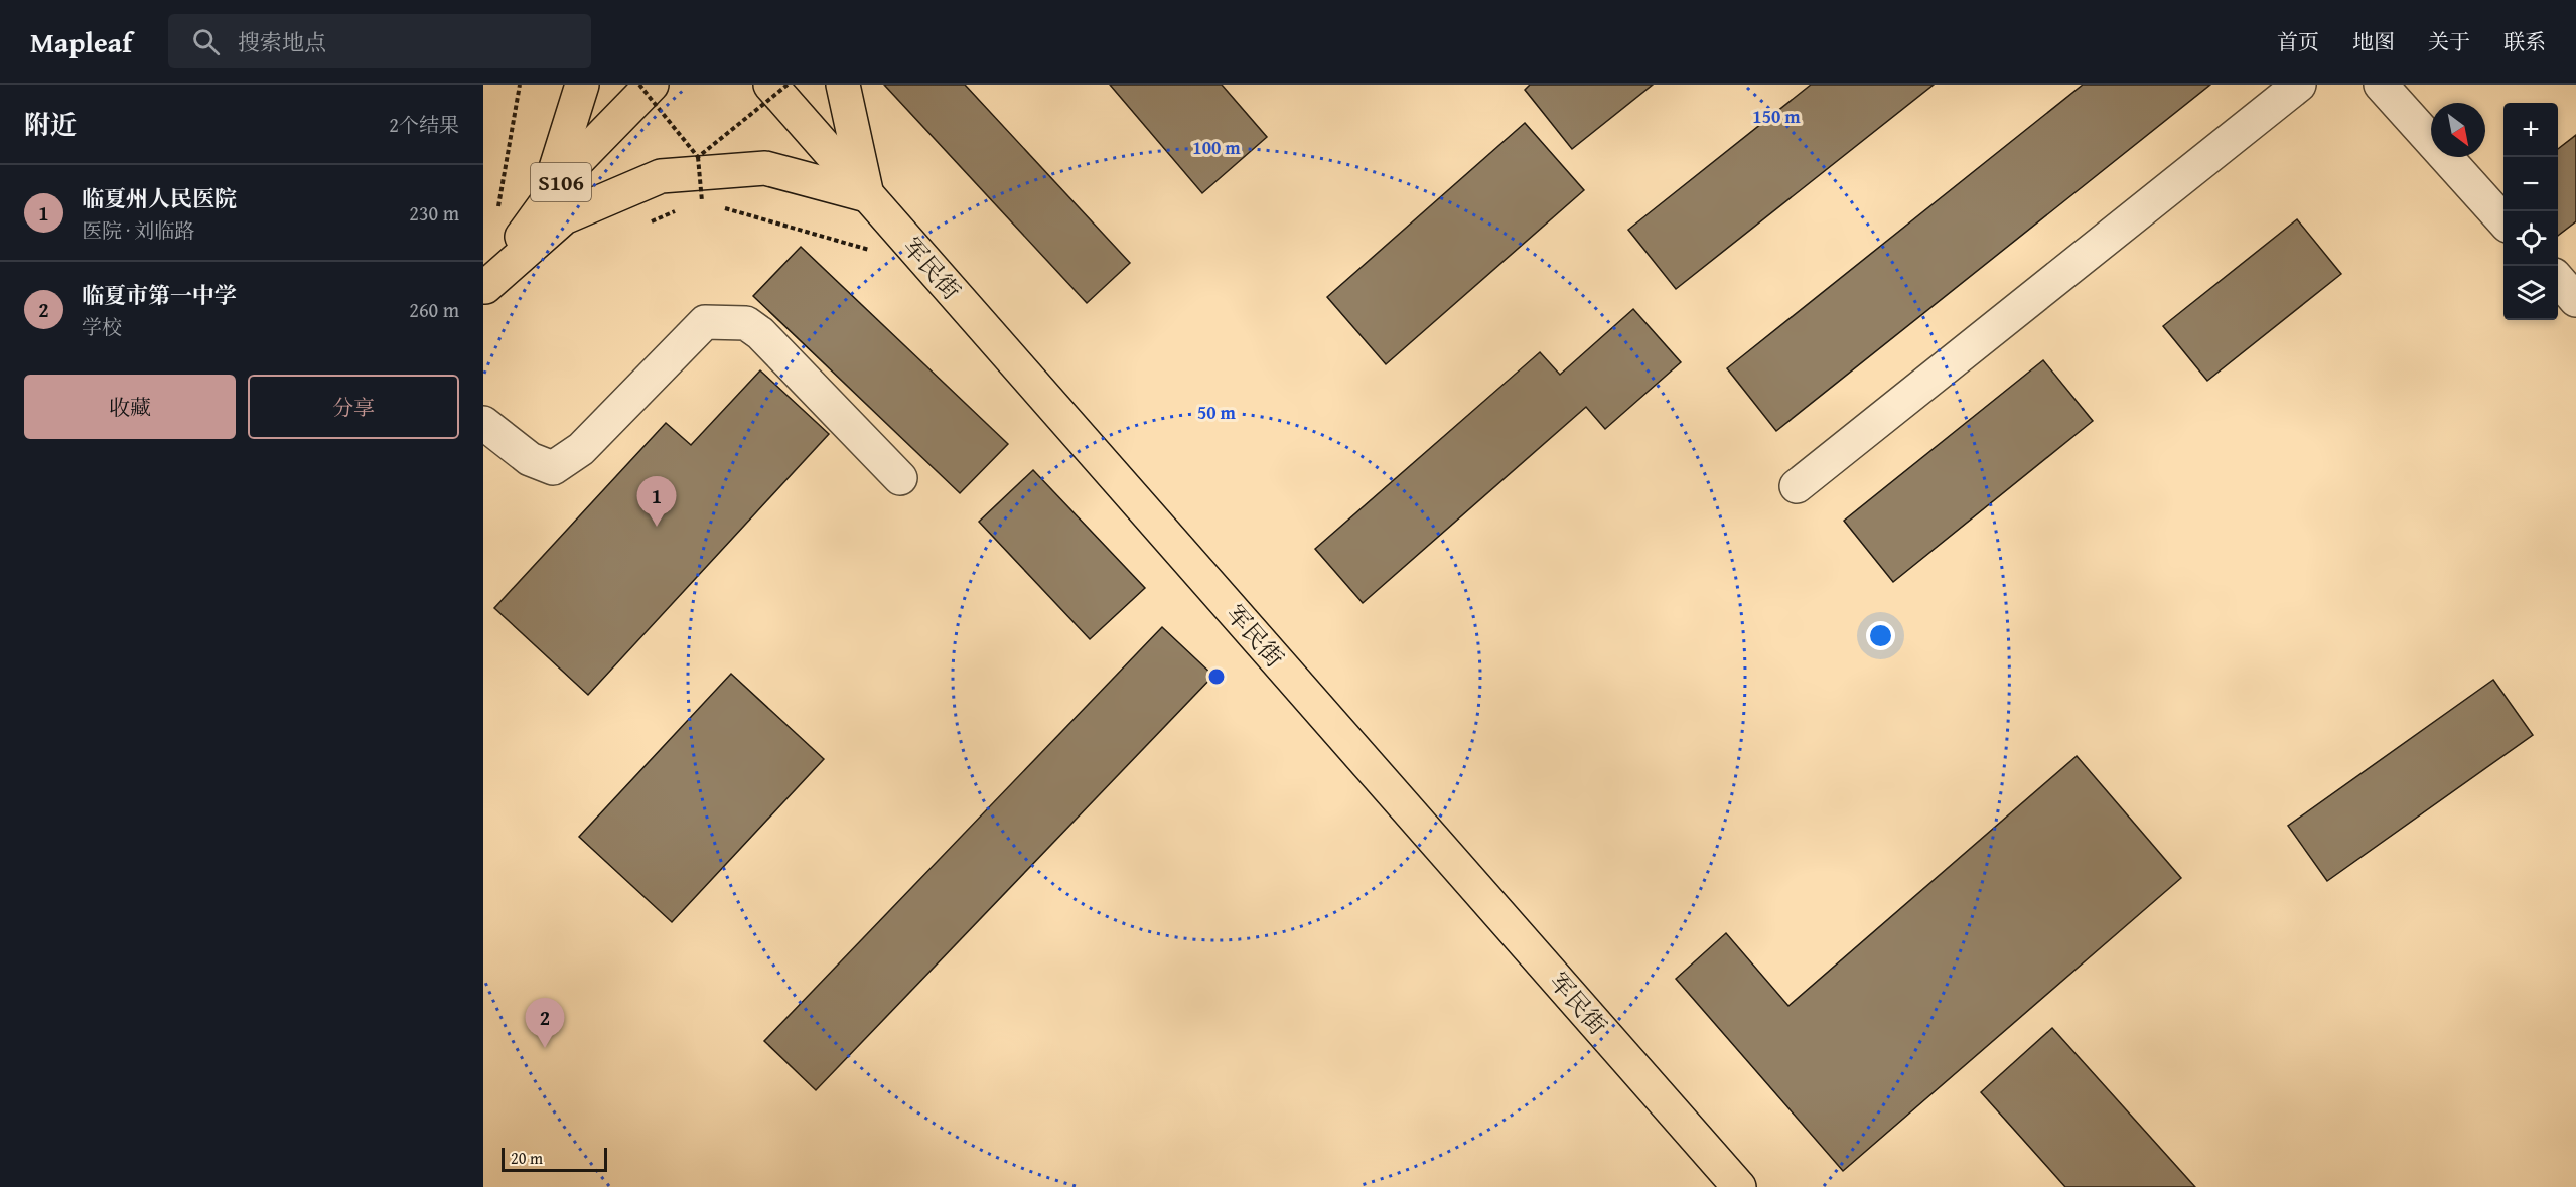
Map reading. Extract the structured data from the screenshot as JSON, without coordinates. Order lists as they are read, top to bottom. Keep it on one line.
{"streets":{"main road":["S106","军民街"]},"scale_bar":"20 m","north":"bottom right","page":{"header":"Mapleaf","search":"搜索地点","nav":["首页","地图","关于","联系"],"heading":["附近","2个结果"],"map_buttons":["+","−"],"list":[{"mark":"1","name":"临夏州人民医院","note":"医院 · 刘临路","value":"230 m"},{"mark":"2","name":"临夏市第一中学","note":"学校","value":"260 m"}],"buttons":["收藏","分享"],"pins":["1","2"],"scale":"20 m"},"rings":["150 m","100 m","50 m"]}
